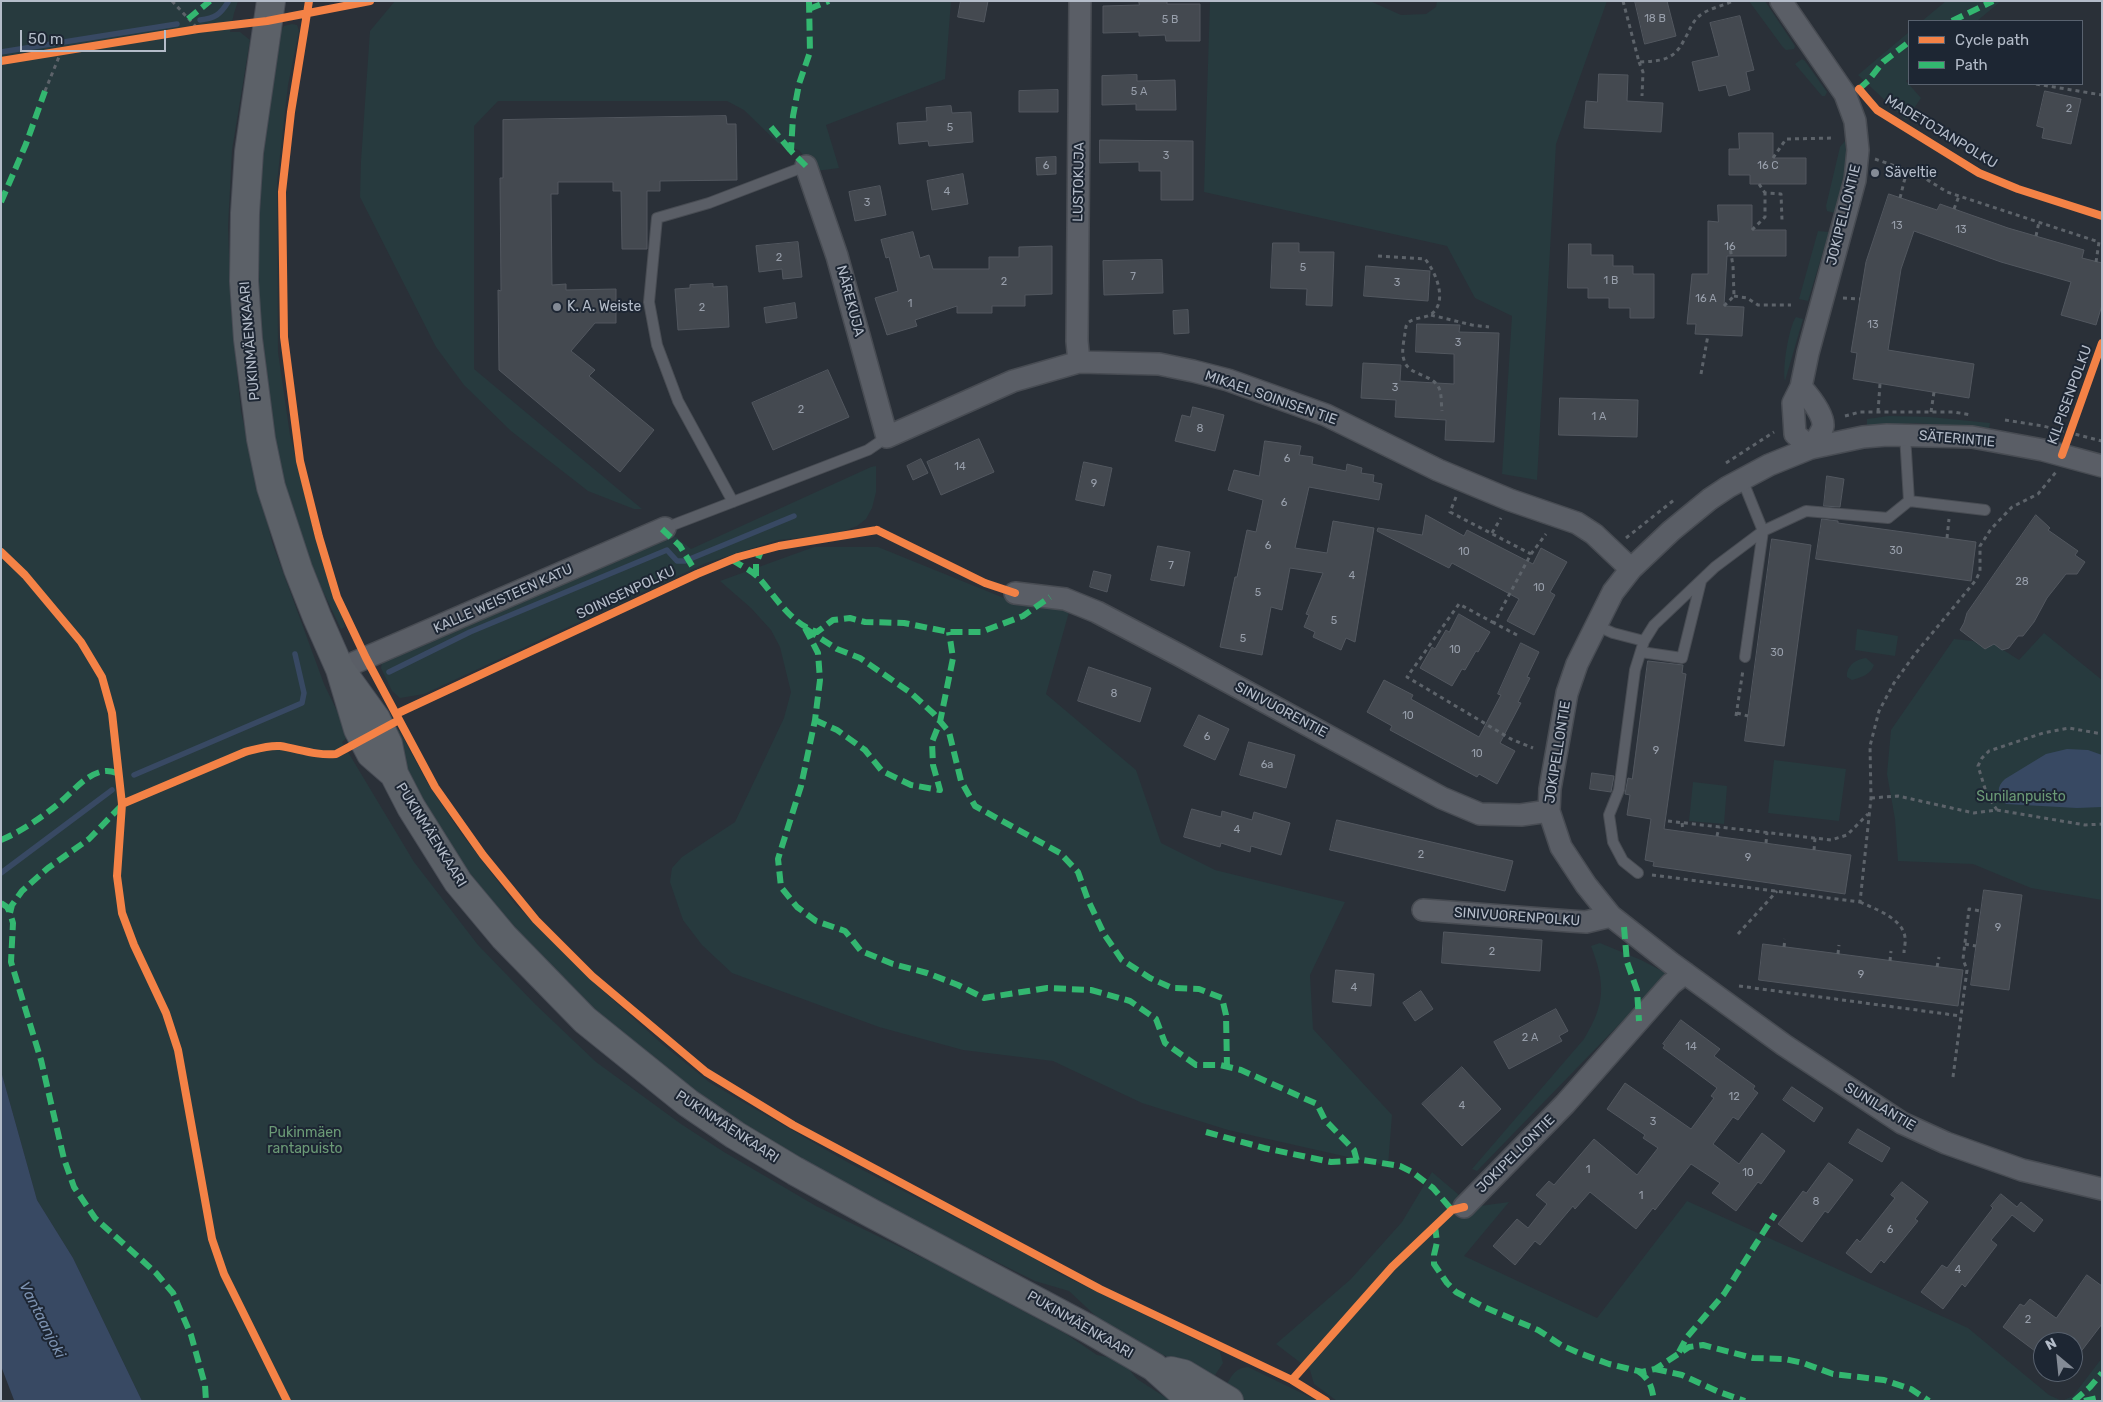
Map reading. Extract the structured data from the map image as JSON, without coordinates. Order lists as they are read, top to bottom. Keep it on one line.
{"streets":{"main road":["PUKINMÄENKAARI"],"street":["LUSTOKUJA","JOKIPELLONTIE","NÄREKUJA","MIKAEL SOINISEN TIE","SÄTERINTIE","KALLE WEISTEEN KATU","SINIVUORENTIE","SINIVUORENPOLKU","SUNILANTIE"],"cycle path":["MADETOJANPOLKU","KILPISENPOLKU","SOINISENPOLKU"]},"crossings":[["LUSTOKUJA","MIKAEL SOINISEN TIE"],["JOKIPELLONTIE","MIKAEL SOINISEN TIE"],["JOKIPELLONTIE","SÄTERINTIE"],["JOKIPELLONTIE","SINIVUORENTIE"],["JOKIPELLONTIE","SINIVUORENPOLKU"],["JOKIPELLONTIE","SUNILANTIE"],["NÄREKUJA","MIKAEL SOINISEN TIE"],["PUKINMÄENKAARI","KALLE WEISTEEN KATU"],["KILPISENPOLKU","SÄTERINTIE"]],"water":["Vantaanjoki"],"parks":["Sunilanpuisto","Pukinmäen rantapuisto"],"places":["Säveltie","K. A. Weiste"],"house_numbers":["18 B","5 B","5 A","2","5","3","6","16 C","4","3","13","13","16","2","5","7","1 B","2","3","16 A","1","2","13","3","3","2","1 A","8","6","14","9","6","6","30","10","7","4","28","10","5","5","5","10","30","8","10","6","9","10","6a","4","2","9","9","2","9","4","2 A","14","12","4","3","1","10","1","8","6","4","2"],"legend":["Cycle path","Path"],"scale_bar":"50 m","north":"top left"}
